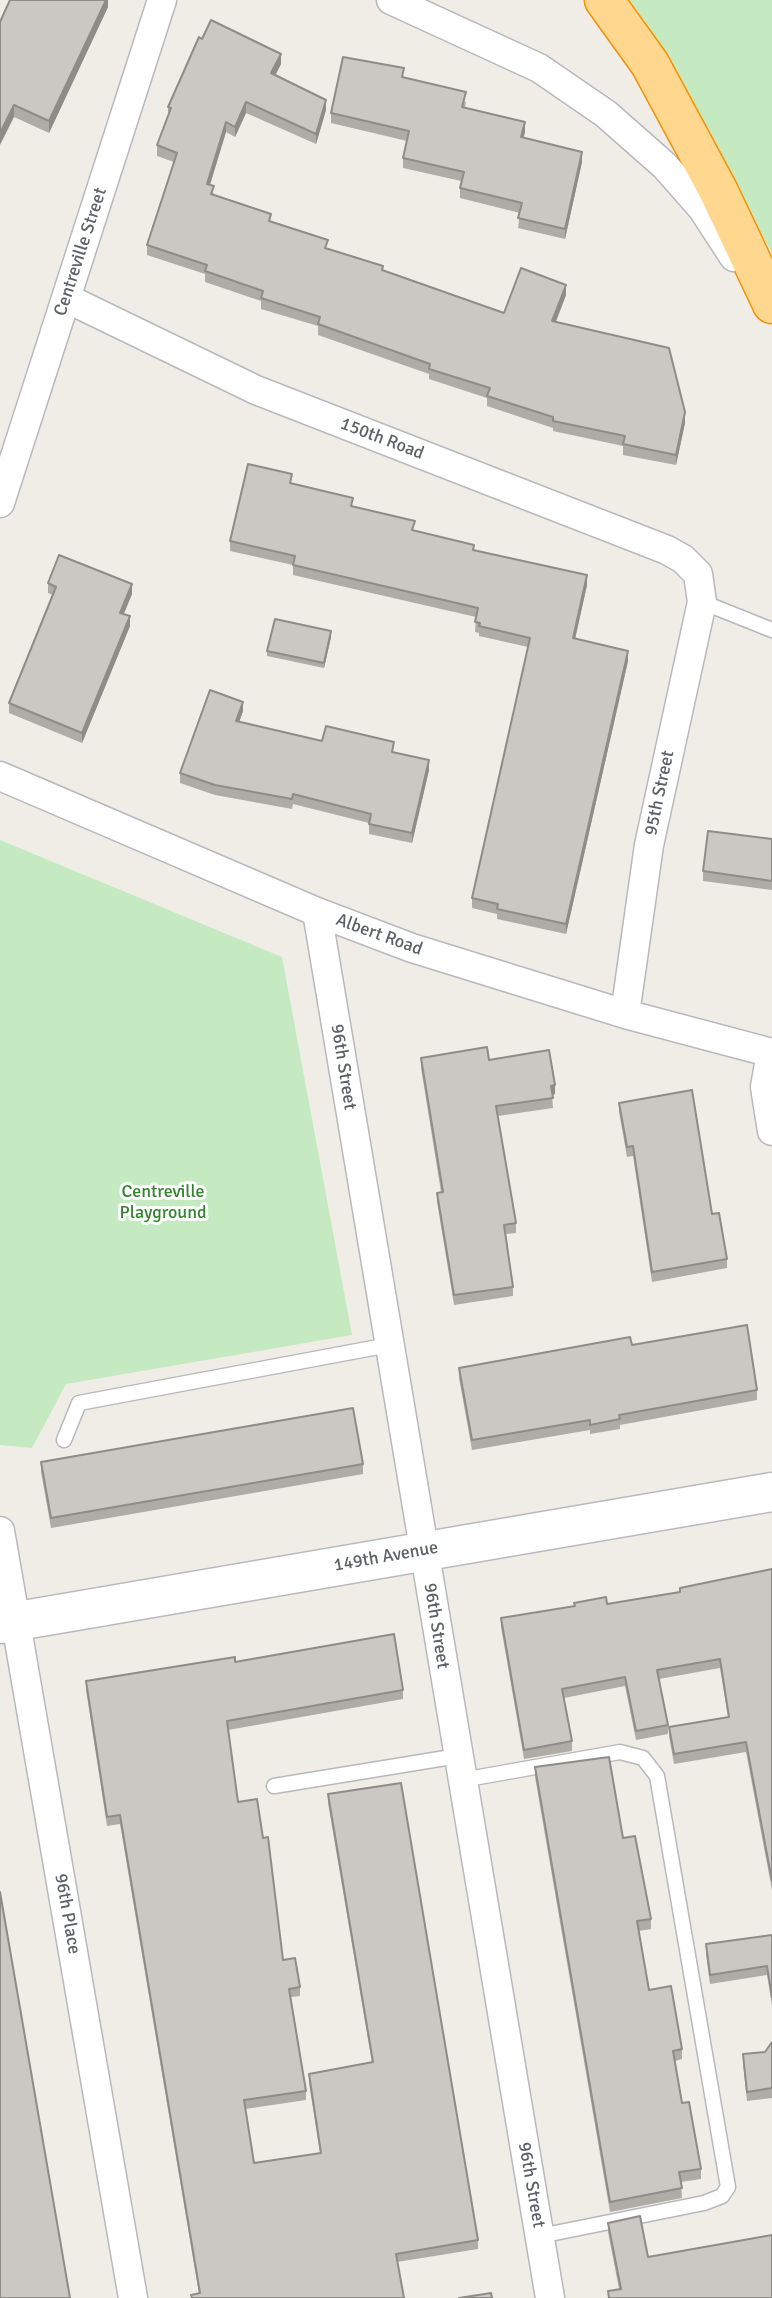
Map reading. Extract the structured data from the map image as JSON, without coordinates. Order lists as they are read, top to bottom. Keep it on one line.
{"streets":{"street":["Centreville Street","150th Road","95th Street","Albert Road","96th Street","149th Avenue","96th Place"]},"crossings":[["Centreville Street","150th Road"],["150th Road","95th Street"],["95th Street","Albert Road"],["Albert Road","96th Street"],["96th Street","149th Avenue"],["149th Avenue","96th Place"]],"parks":["Centreville Playground"]}
